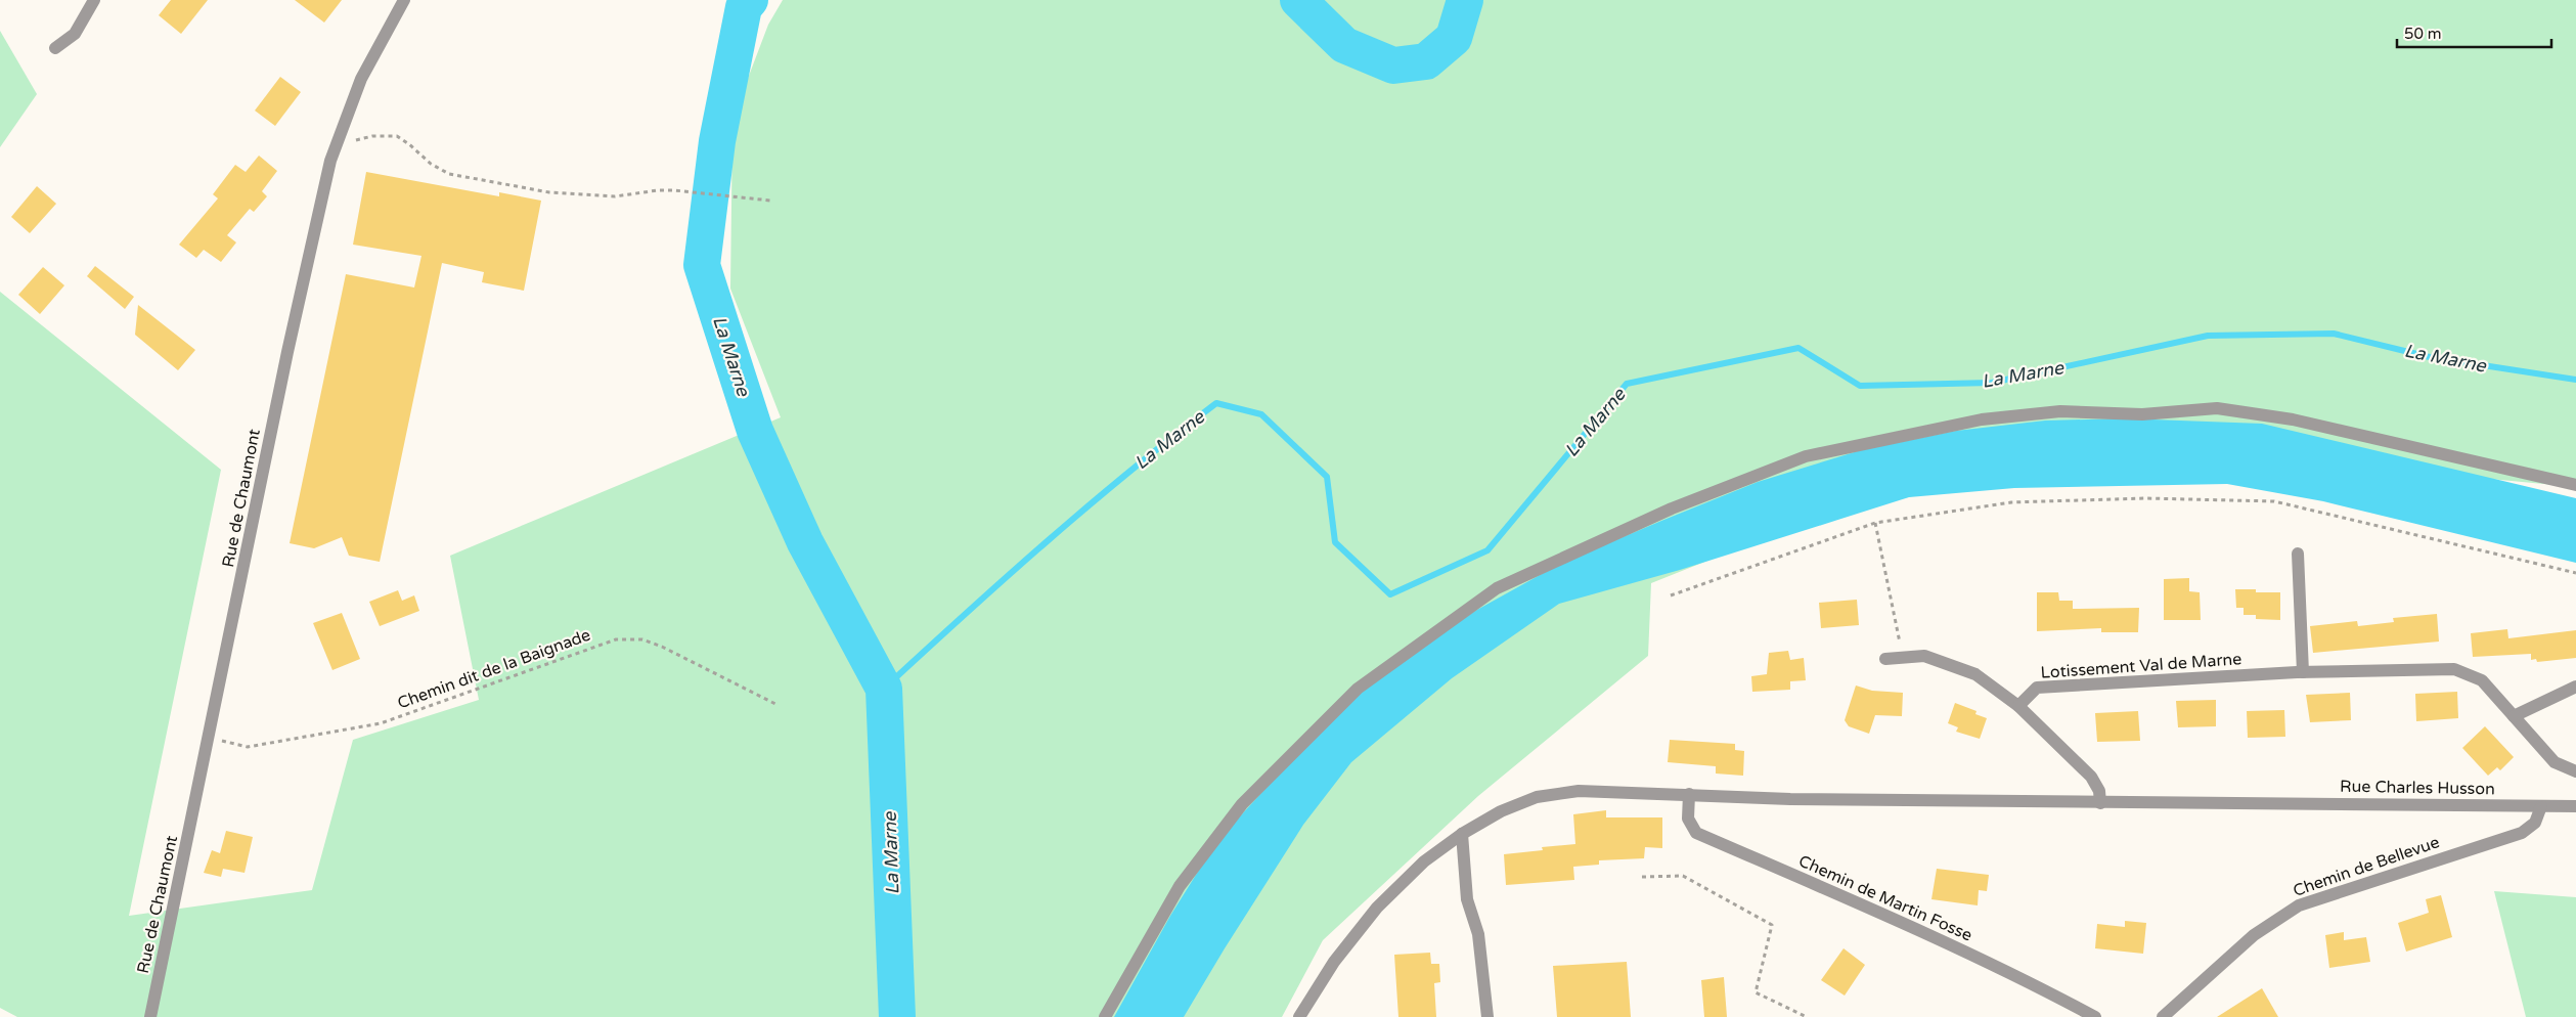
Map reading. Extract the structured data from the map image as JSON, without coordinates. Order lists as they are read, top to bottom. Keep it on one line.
{"streets":{"street":["Rue de Chaumont","Lotissement Val de Marne","Rue Charles Husson","Chemin de Bellevue","Chemin de Martin Fosse"],"path":["Chemin dit de la Baignade"]},"crossings":[["Rue de Chaumont","Chemin dit de la Baignade"],["Rue Charles Husson","Chemin de Bellevue"],["Rue Charles Husson","Chemin de Martin Fosse"]],"water":["La Marne"],"scale_bar":"50 m"}
